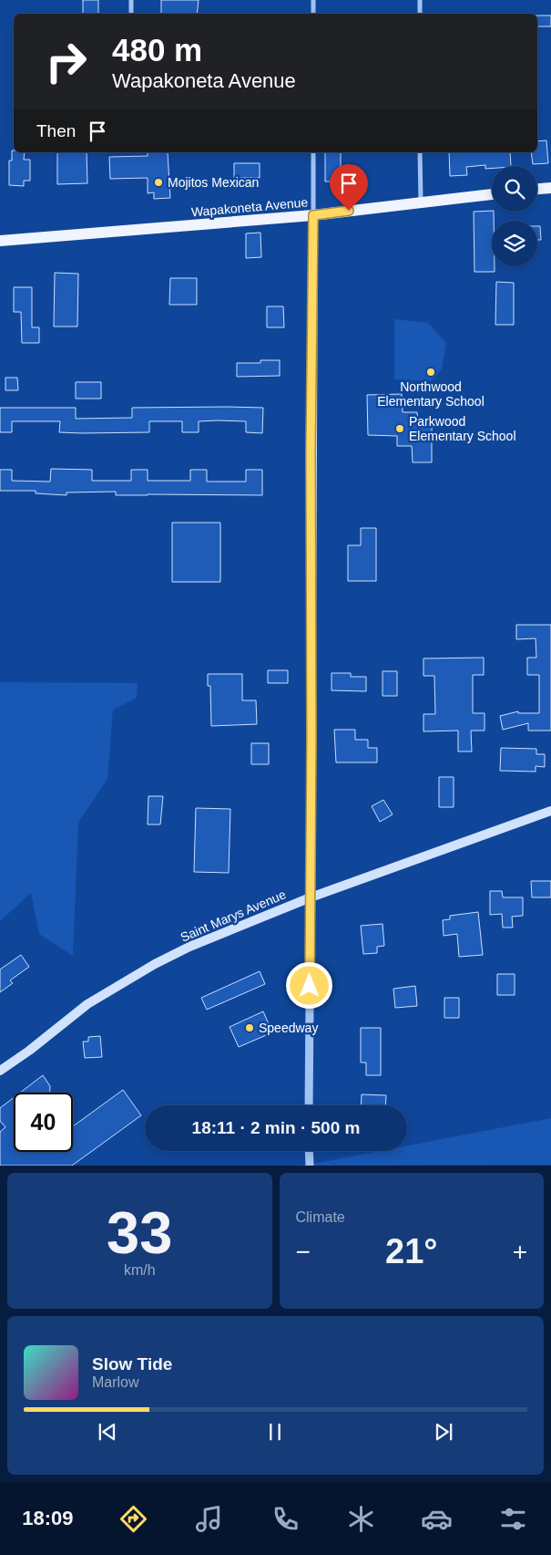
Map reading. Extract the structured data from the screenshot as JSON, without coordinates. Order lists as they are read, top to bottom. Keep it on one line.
{"streets":{"main road":["Wapakoneta Avenue","Saint Marys Avenue"]},"places":["Mojitos Mexican","Northwood Elementary School","Parkwood Elementary School","Speedway"],"page":{"turn":["480 m","Wapakoneta Avenue"],"then":"Then","limit":"40","trip":"18:11 · 2 min · 500 m","tile":[["33","km/h"],"Climate"],"heat":["−","21°","+"],"song":["Slow Tide","Marlow"],"tabs":"18:09"}}
